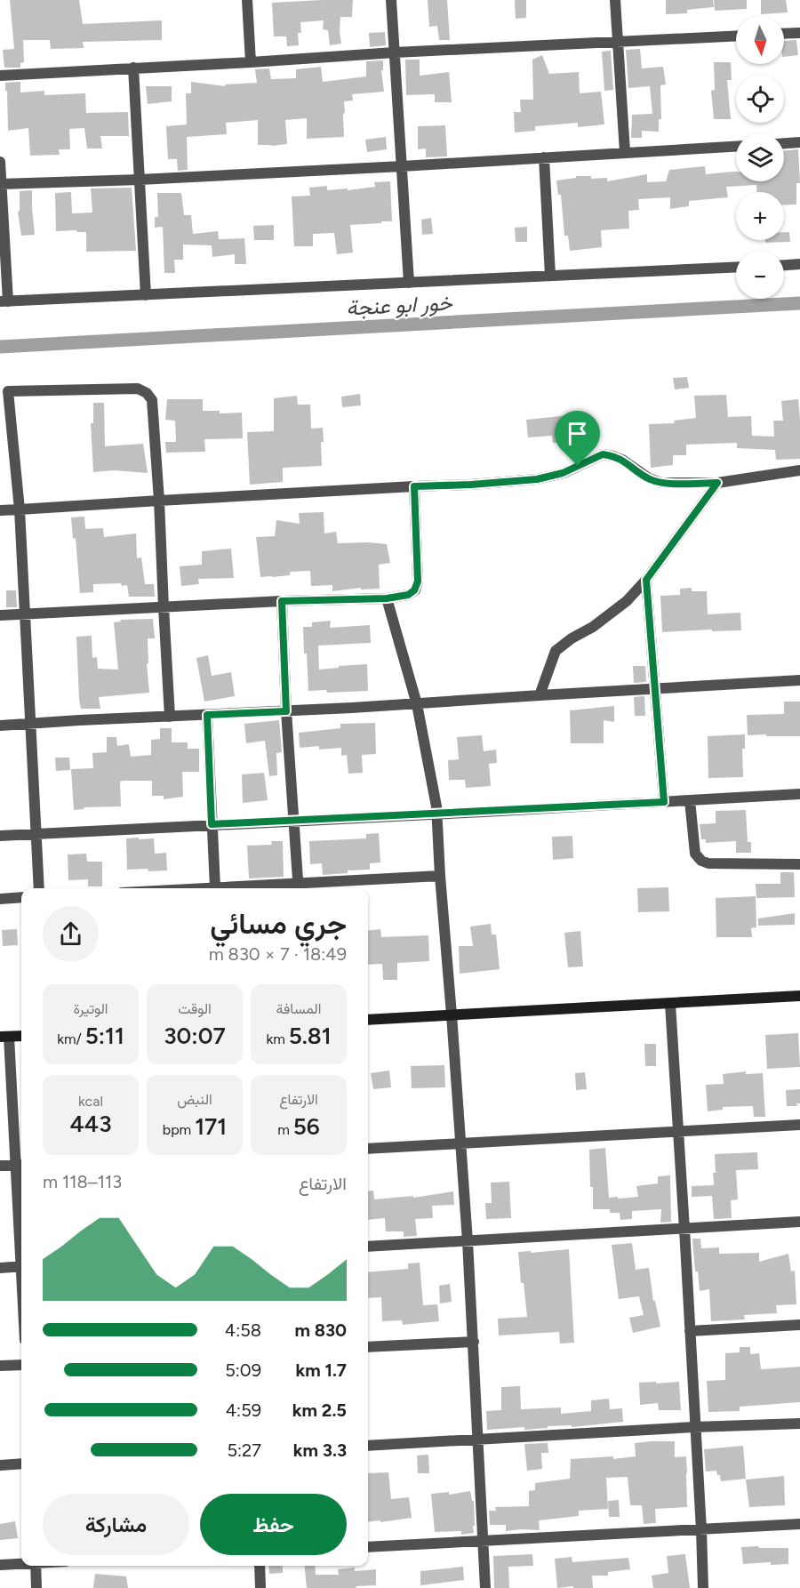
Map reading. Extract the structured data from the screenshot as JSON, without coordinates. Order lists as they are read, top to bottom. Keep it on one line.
{"water":["خور ابو عنجة"],"north":"bottom","page":{"map_buttons":["+","−"],"heading":["جري مسائي","18:49 · 7 × 830 m"],"stats":[["المسافة","5.81 km"],["الوقت","30:07"],["الوتيرة","5:11 /km"],["الارتفاع","56 m"],["النبض","171 bpm"],["kcal","443"]],"chart":["الارتفاع","113–118 m"],"list":[{"name":"830 m","note":"4:58"},{"name":"1.7 km","note":"5:09"},{"name":"2.5 km","note":"4:59"},{"name":"3.3 km","note":"5:27"}],"buttons":["حفظ","مشاركة"]}}
